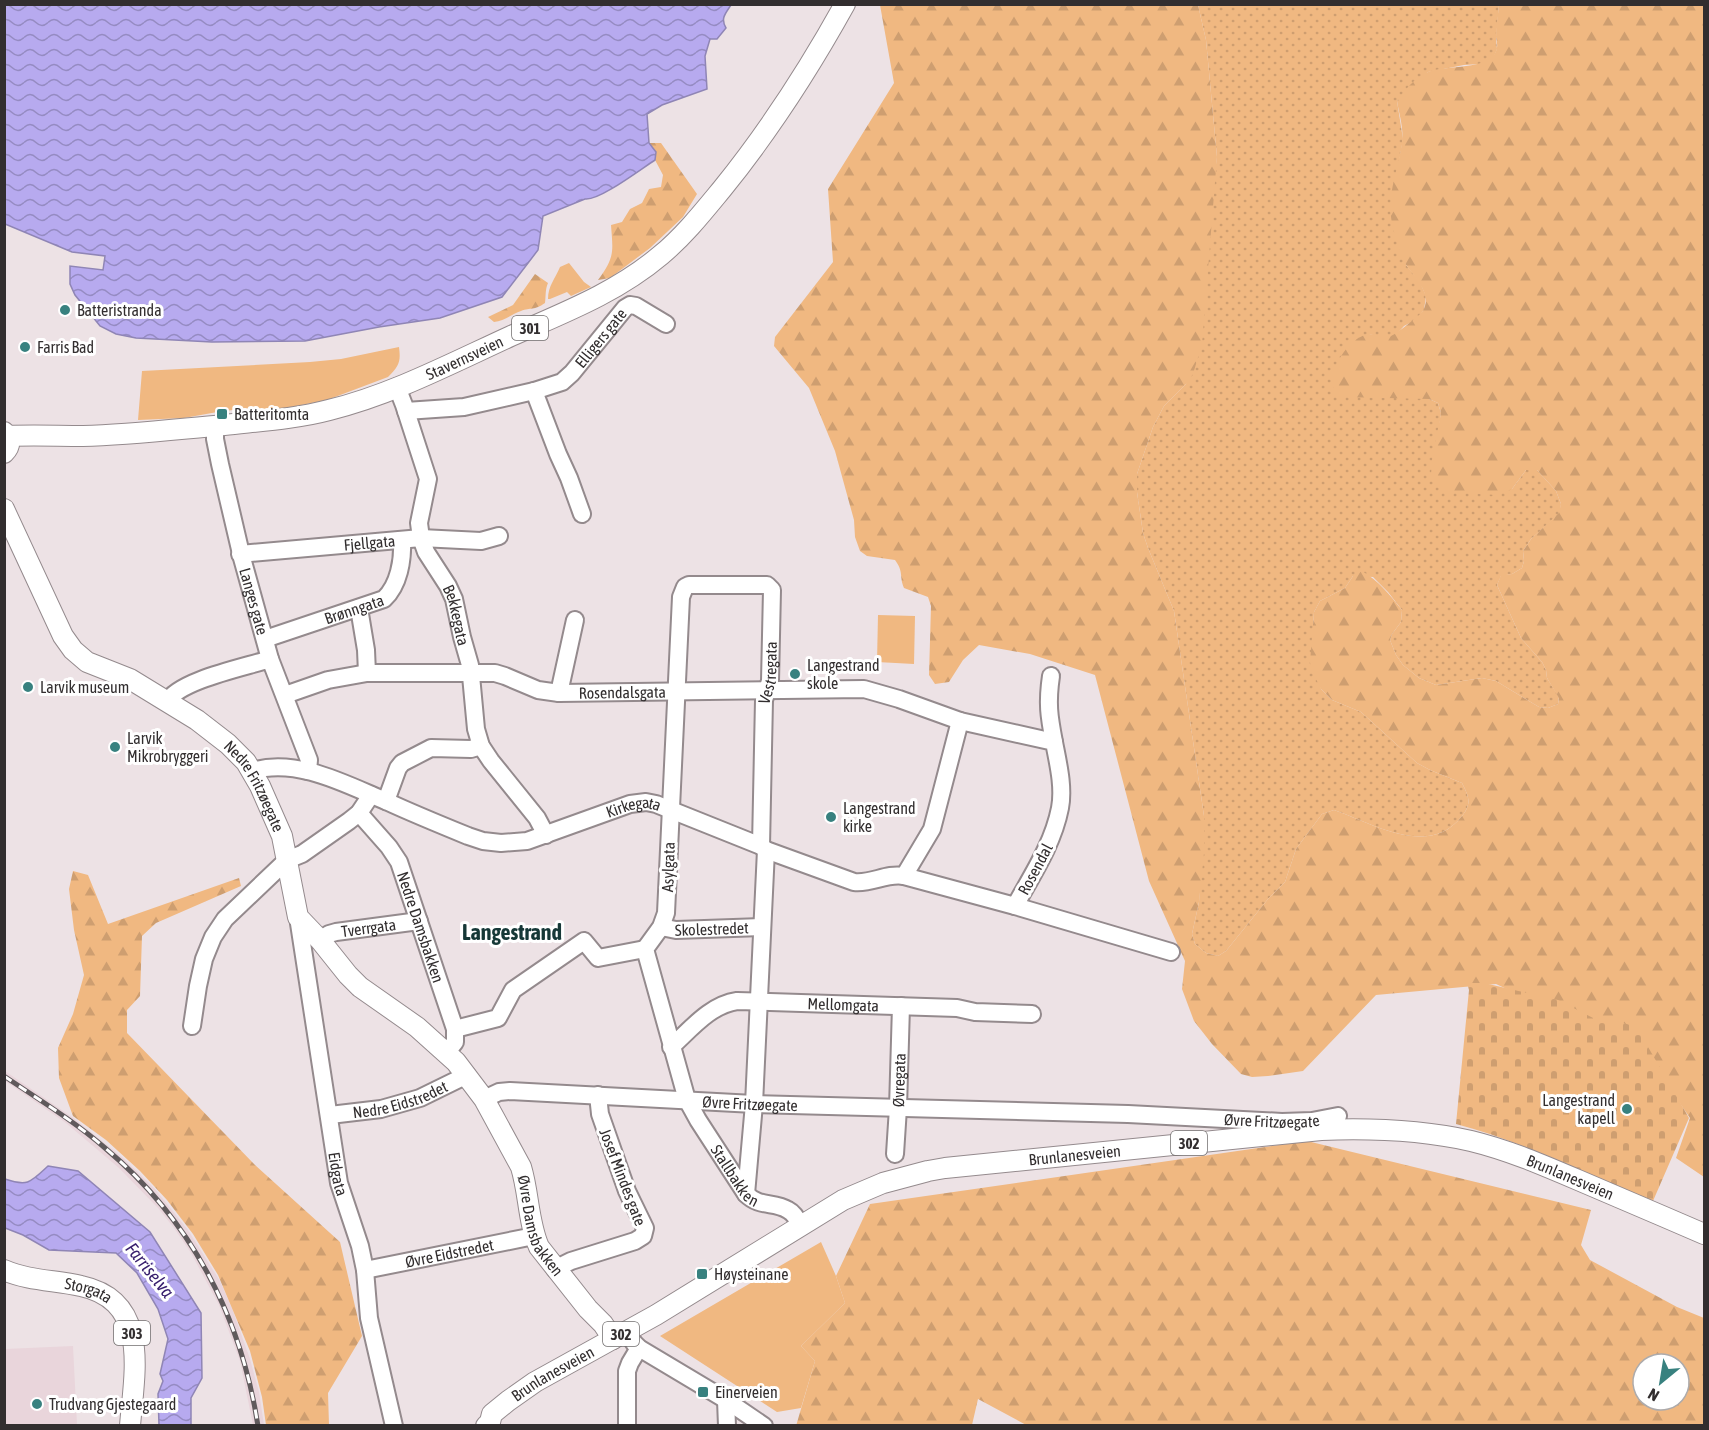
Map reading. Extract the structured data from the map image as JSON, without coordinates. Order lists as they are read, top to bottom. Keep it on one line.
{"streets":{"main road":["301","Stavernsveien","Nedre Fritzøegate","302","Brunlanesveien","Øvre Damsbakken","Storgata","303"],"street":["Elligers gate","Fjellgata","Langes gate","Brønngata","Bekkegata","Vestregata","Rosendalsgata","Kirkegata","Asylgata","Rosendal","Tverrgata","Nedre Damsbakken","Skolestredet","Mellomgata","Øvregata","Nedre Eidstredet","Øvre Fritzøegate","Stallbakken","Eidgata","Josef Mindes gate","Øvre Eidstredet"]},"crossings":[["Elligers gate","Bekkegata"],["Stavernsveien","Langes gate"],["Stavernsveien","Bekkegata"],["Fjellgata","Langes gate"],["Fjellgata","Brønngata"],["Fjellgata","Bekkegata"],["Langes gate","Brønngata"],["Langes gate","Rosendalsgata"],["Langes gate","Kirkegata"],["Bekkegata","Rosendalsgata"],["Bekkegata","Kirkegata"],["Vestregata","Rosendalsgata"],["Vestregata","Kirkegata"],["Vestregata","Asylgata"],["Vestregata","Skolestredet"],["Vestregata","Mellomgata"],["Vestregata","Øvre Fritzøegate"],["Vestregata","Stallbakken"],["Rosendalsgata","Kirkegata"],["Rosendalsgata","Asylgata"],["Nedre Fritzøegate","Kirkegata"],["Kirkegata","Asylgata"],["Kirkegata","Rosendal"],["Asylgata","Skolestredet"],["Tverrgata","Nedre Damsbakken"],["Mellomgata","Øvregata"],["Øvregata","Øvre Fritzøegate"],["Nedre Eidstredet","Eidgata"],["Øvre Fritzøegate","Stallbakken"],["Øvre Fritzøegate","Josef Mindes gate"],["Øvre Fritzøegate","Øvre Damsbakken"],["Brunlanesveien","Stallbakken"],["Brunlanesveien","Øvre Damsbakken"],["Eidgata","Øvre Eidstredet"],["Josef Mindes gate","Øvre Damsbakken"],["Øvre Damsbakken","Øvre Eidstredet"]],"districts":["Langestrand"],"water":["Farriselva"],"places":{"other":["Batteristranda","Farris Bad","Langestrand skole","Larvik museum","Larvik Mikrobryggeri","Langestrand kirke","Langestrand kapell","Trudvang Gjestegaard"],"transit":["Batteritomta","Høysteinane","Einerveien"]},"north":"bottom left"}
